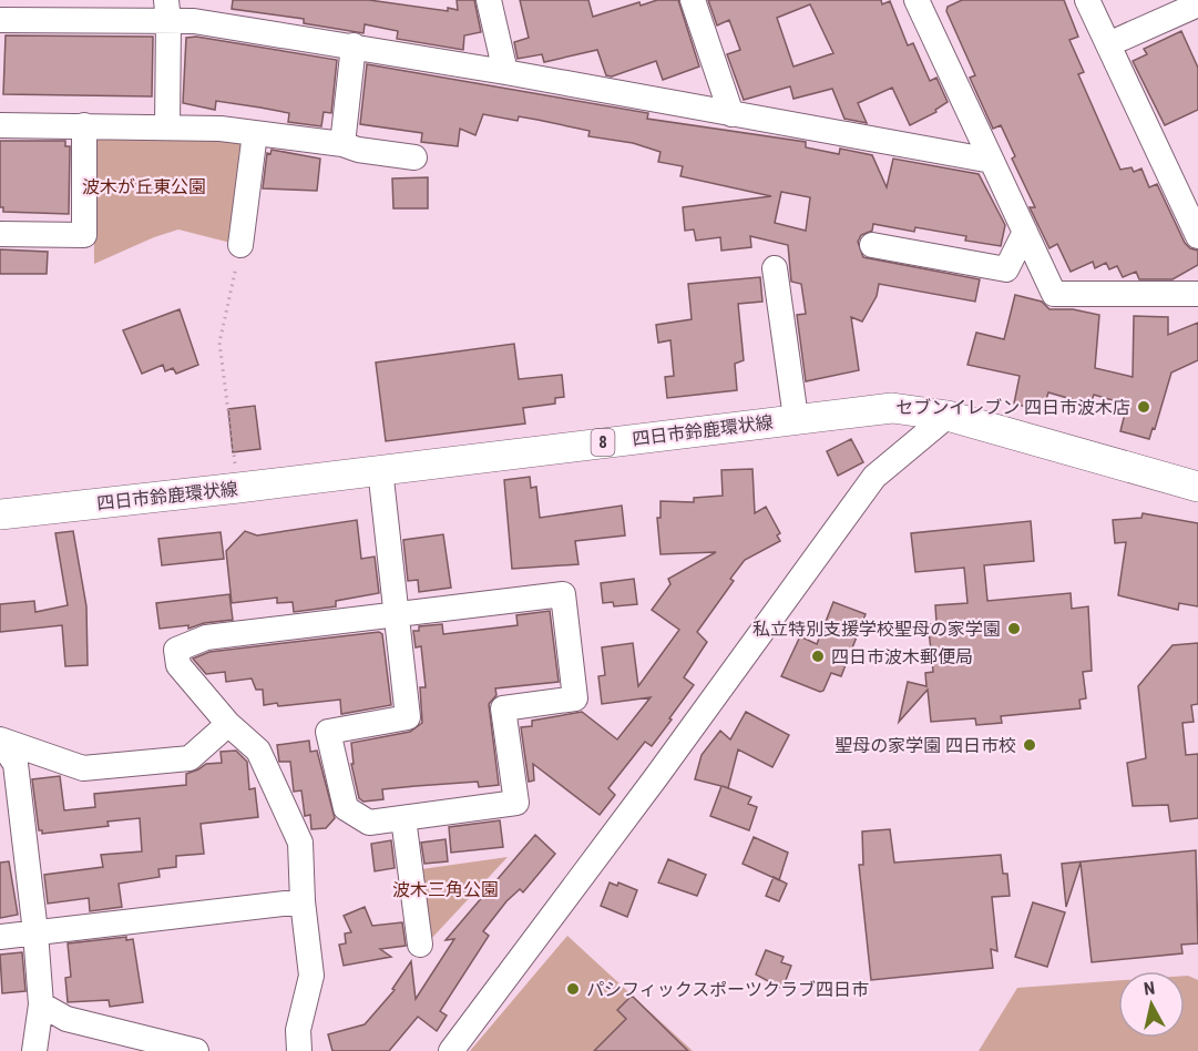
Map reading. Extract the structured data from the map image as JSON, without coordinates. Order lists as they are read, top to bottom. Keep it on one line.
{"streets":{"main road":["四日市鈴鹿環状線","8"]},"parks":["波木が丘東公園","波木三角公園"],"places":["セブンイレブン 四日市波木店","私立特別支援学校聖母の家学園","四日市波木郵便局","聖母の家学園 四日市校","パシフィックスポーツクラブ四日市"],"north":"top"}
